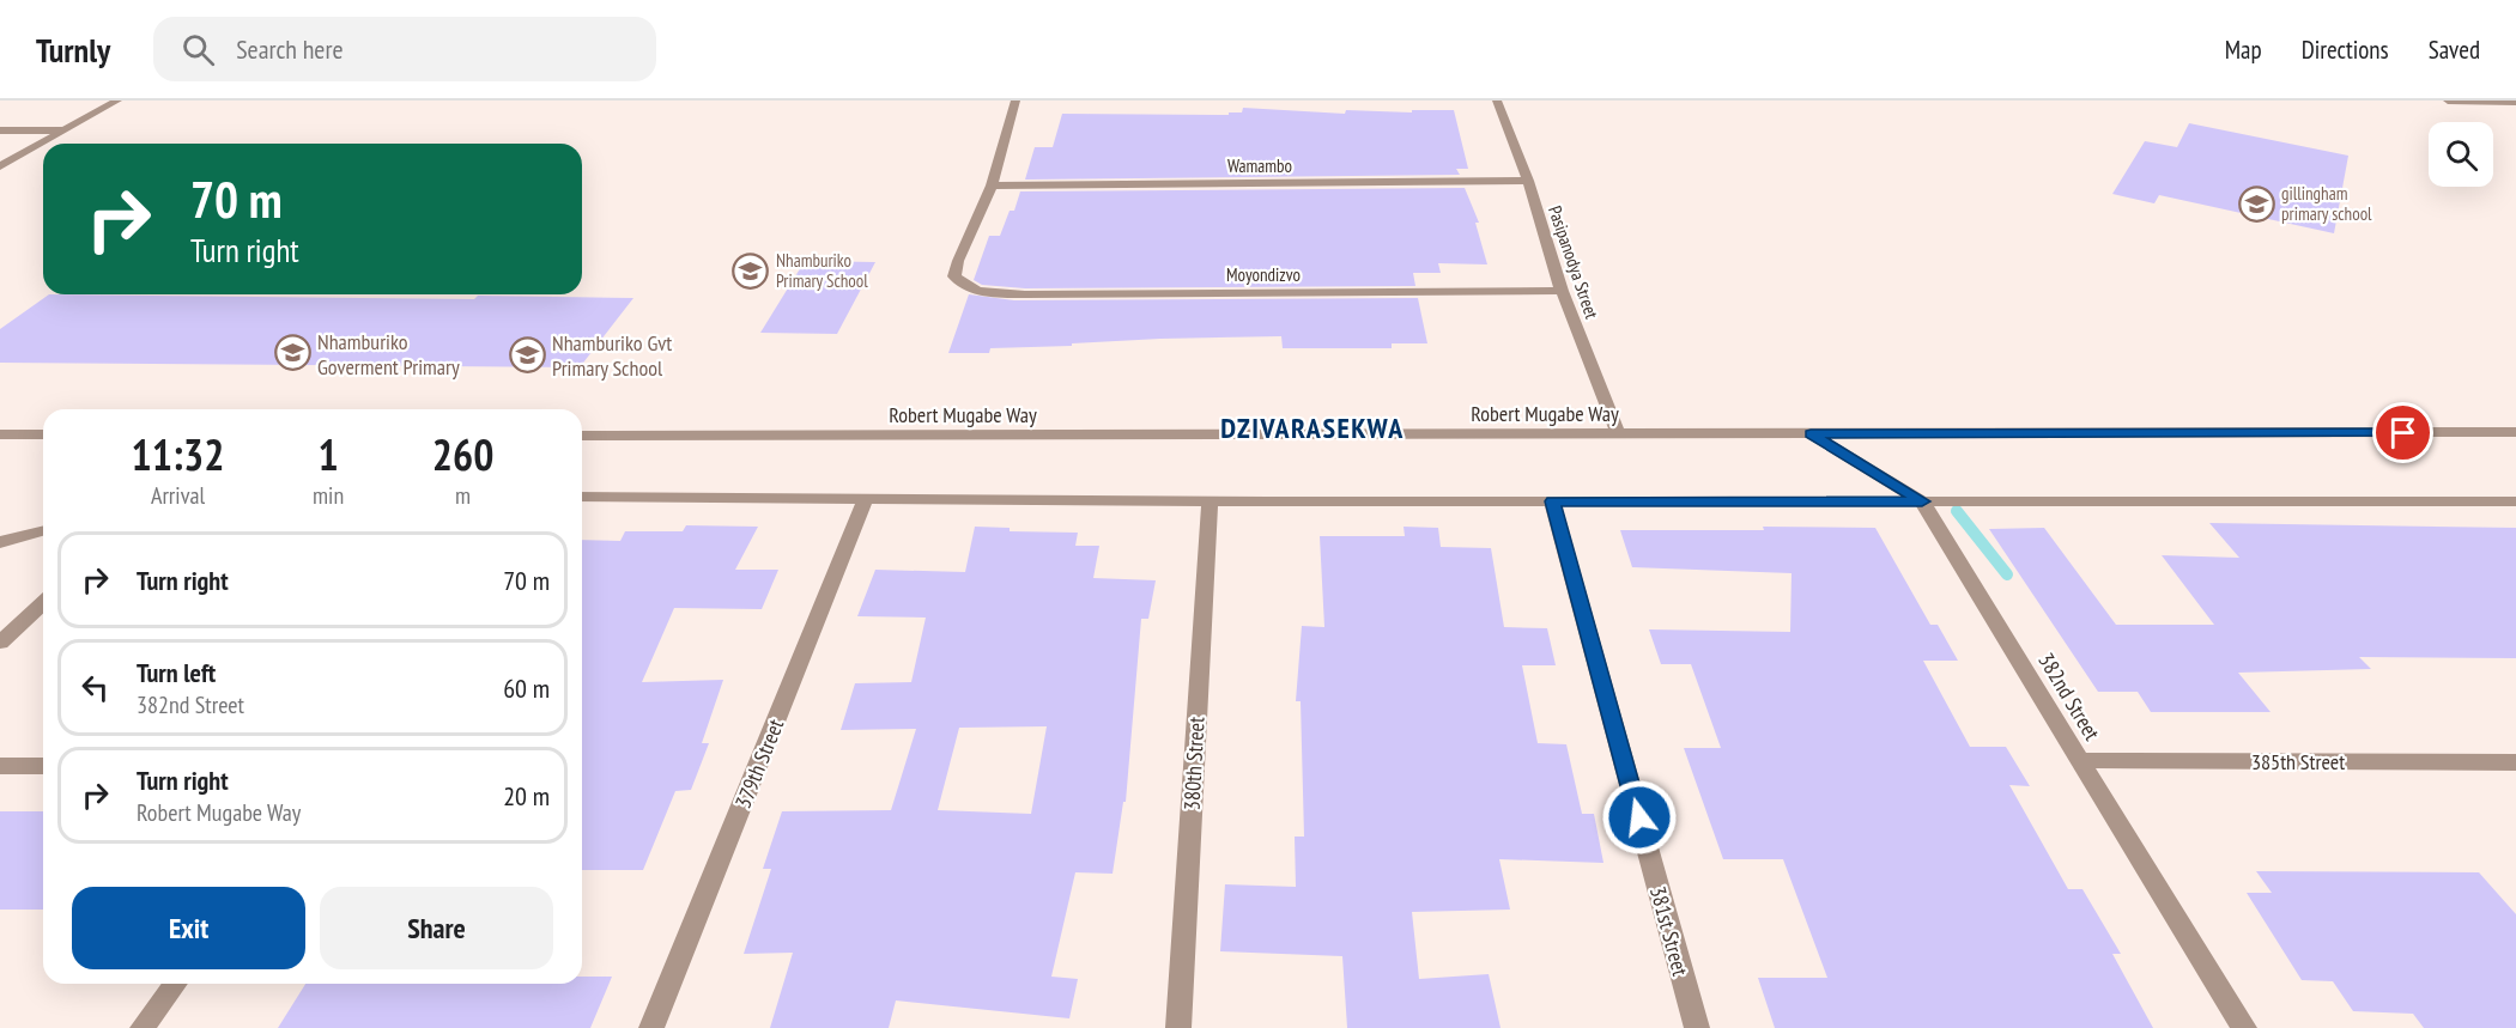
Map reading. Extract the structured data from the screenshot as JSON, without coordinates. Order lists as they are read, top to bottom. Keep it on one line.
{"streets":{"street":["Wamambo","Pasipanodya Street","Moyondizvo","Robert Mugabe Way","382nd Street","385th Street","379th Street","380th Street","381st Street"]},"crossings":[["Wamambo","Pasipanodya Street"],["Wamambo","Moyondizvo"],["Pasipanodya Street","Moyondizvo"],["Pasipanodya Street","Robert Mugabe Way"],["Robert Mugabe Way","382nd Street"],["382nd Street","385th Street"]],"districts":["DZIVARASEKWA"],"places":{"school or university":["gillingham primary school","Nhamburiko Primary School","Nhamburiko Goverment Primary","Nhamburiko Gvt Primary School"]},"page":{"header":"Turnly","search":"Search here","nav":["Map","Directions","Saved"],"turn":["70 m","Turn right"],"eta":["11:32","Arrival","1","min","260","m"],"list":[{"name":"Turn right","value":"70 m"},{"name":"Turn left","note":"382nd Street","value":"60 m"},{"name":"Turn right","note":"Robert Mugabe Way","value":"20 m"}],"buttons":["Exit","Share"]}}
